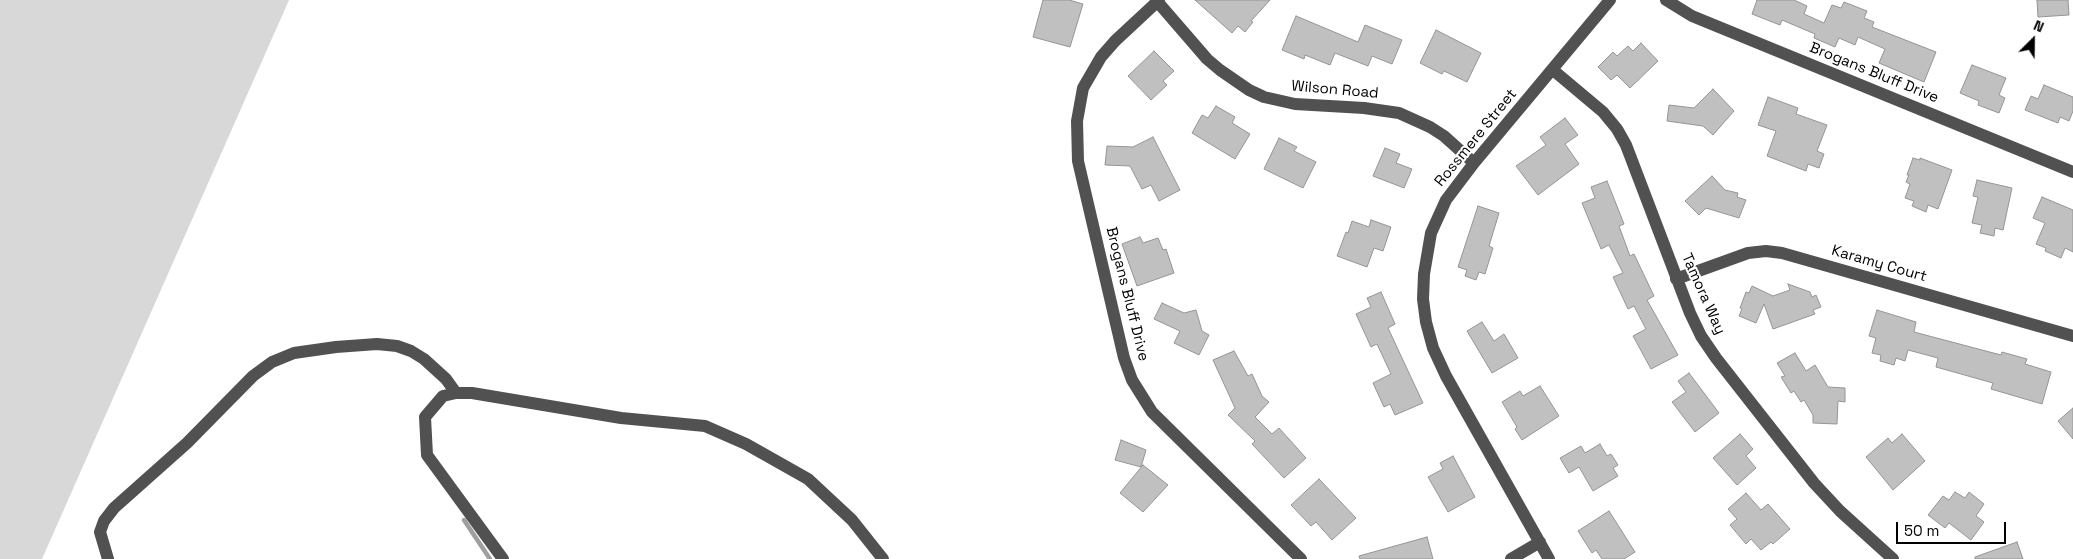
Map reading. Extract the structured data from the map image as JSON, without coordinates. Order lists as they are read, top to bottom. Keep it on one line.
{"streets":{"street":["Brogans Bluff Drive","Wilson Road","Rossmere Street","Karamy Court","Tamora Way"]},"crossings":[["Brogans Bluff Drive","Wilson Road"],["Wilson Road","Rossmere Street"],["Rossmere Street","Tamora Way"],["Karamy Court","Tamora Way"]],"scale_bar":"50 m","north":"top right"}
